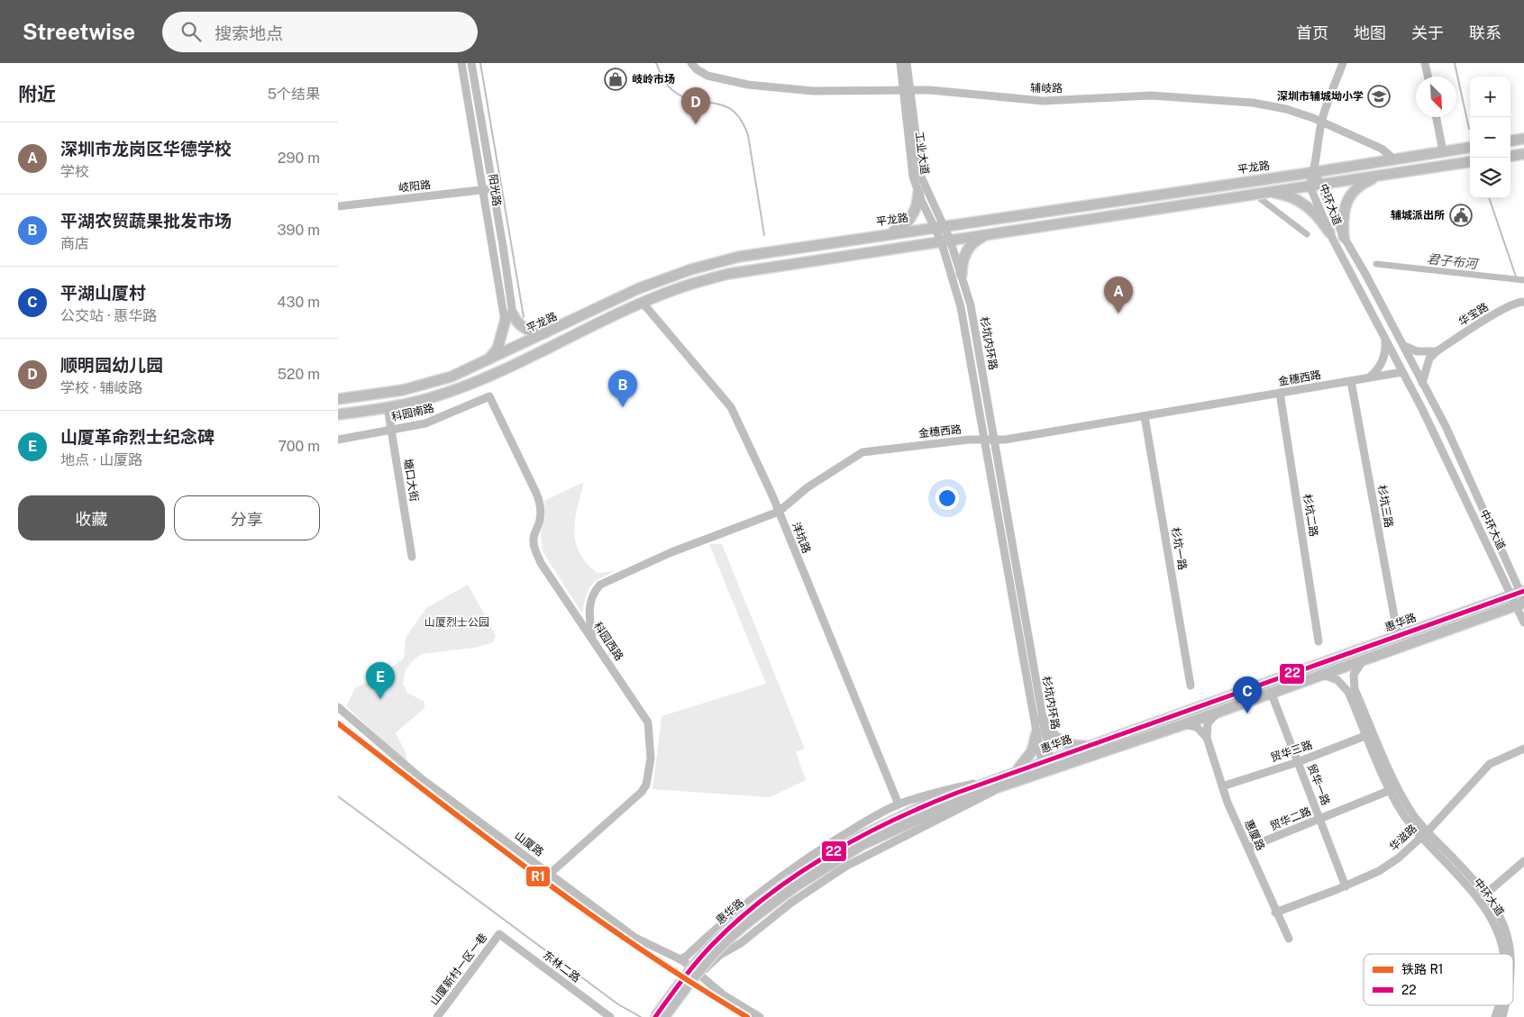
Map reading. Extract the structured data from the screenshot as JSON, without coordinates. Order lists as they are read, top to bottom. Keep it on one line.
{"streets":{"main road":["平龙路","惠华路"],"street":["辅岐路","工业大道","岐阳路","阳光路","中环大道","华宝路","杉坑内环路","金穗西路","科园南路","塘口大街","杉坑三路","杉坑二路","洋坑路","杉坑一路","科园西路","贸华三路","贸华一路","贸华二路","惠厦路","华滋路","山厦路","东林二路","山厦新村一区一巷"]},"crossings":[["辅岐路","工业大道"],["辅岐路","平龙路"],["工业大道","平龙路"],["工业大道","杉坑内环路"],["平龙路","中环大道"],["岐阳路","阳光路"],["中环大道","金穗西路"],["中环大道","惠华路"],["中环大道","贸华三路"],["中环大道","贸华二路"],["中环大道","华滋路"],["杉坑内环路","金穗西路"],["杉坑内环路","惠华路"],["金穗西路","杉坑三路"],["金穗西路","杉坑二路"],["金穗西路","洋坑路"],["金穗西路","杉坑一路"],["金穗西路","科园西路"],["科园南路","塘口大街"],["科园南路","科园西路"],["杉坑三路","惠华路"],["惠华路","贸华一路"],["科园西路","山厦路"],["贸华三路","贸华一路"],["贸华三路","惠厦路"],["贸华一路","贸华二路"],["贸华一路","华滋路"],["贸华二路","惠厦路"],["惠厦路","华滋路"],["东林二路","山厦新村一区一巷"]],"water":["君子布河"],"parks":["山厦烈士公园"],"places":{"shop":["岐岭市场"],"school or university":["深圳市辅城坳小学"],"public building":["辅城派出所"]},"lines":["transit line 22","rail line R1"],"legend":["铁路 R1","22"],"north":"bottom right","page":{"header":"Streetwise","search":"搜索地点","nav":["首页","地图","关于","联系"],"heading":["附近","5个结果"],"map_buttons":["+","−"],"pins":["D","A","B","E","C"],"list":[{"mark":"A","name":"深圳市龙岗区华德学校","note":"学校","value":"290 m"},{"mark":"B","name":"平湖农贸蔬果批发市场","note":"商店","value":"390 m"},{"mark":"C","name":"平湖山厦村","note":"公交站 · 惠华路","value":"430 m"},{"mark":"D","name":"顺明园幼儿园","note":"学校 · 辅岐路","value":"520 m"},{"mark":"E","name":"山厦革命烈士纪念碑","note":"地点 · 山厦路","value":"700 m"}],"buttons":["收藏","分享"]}}
